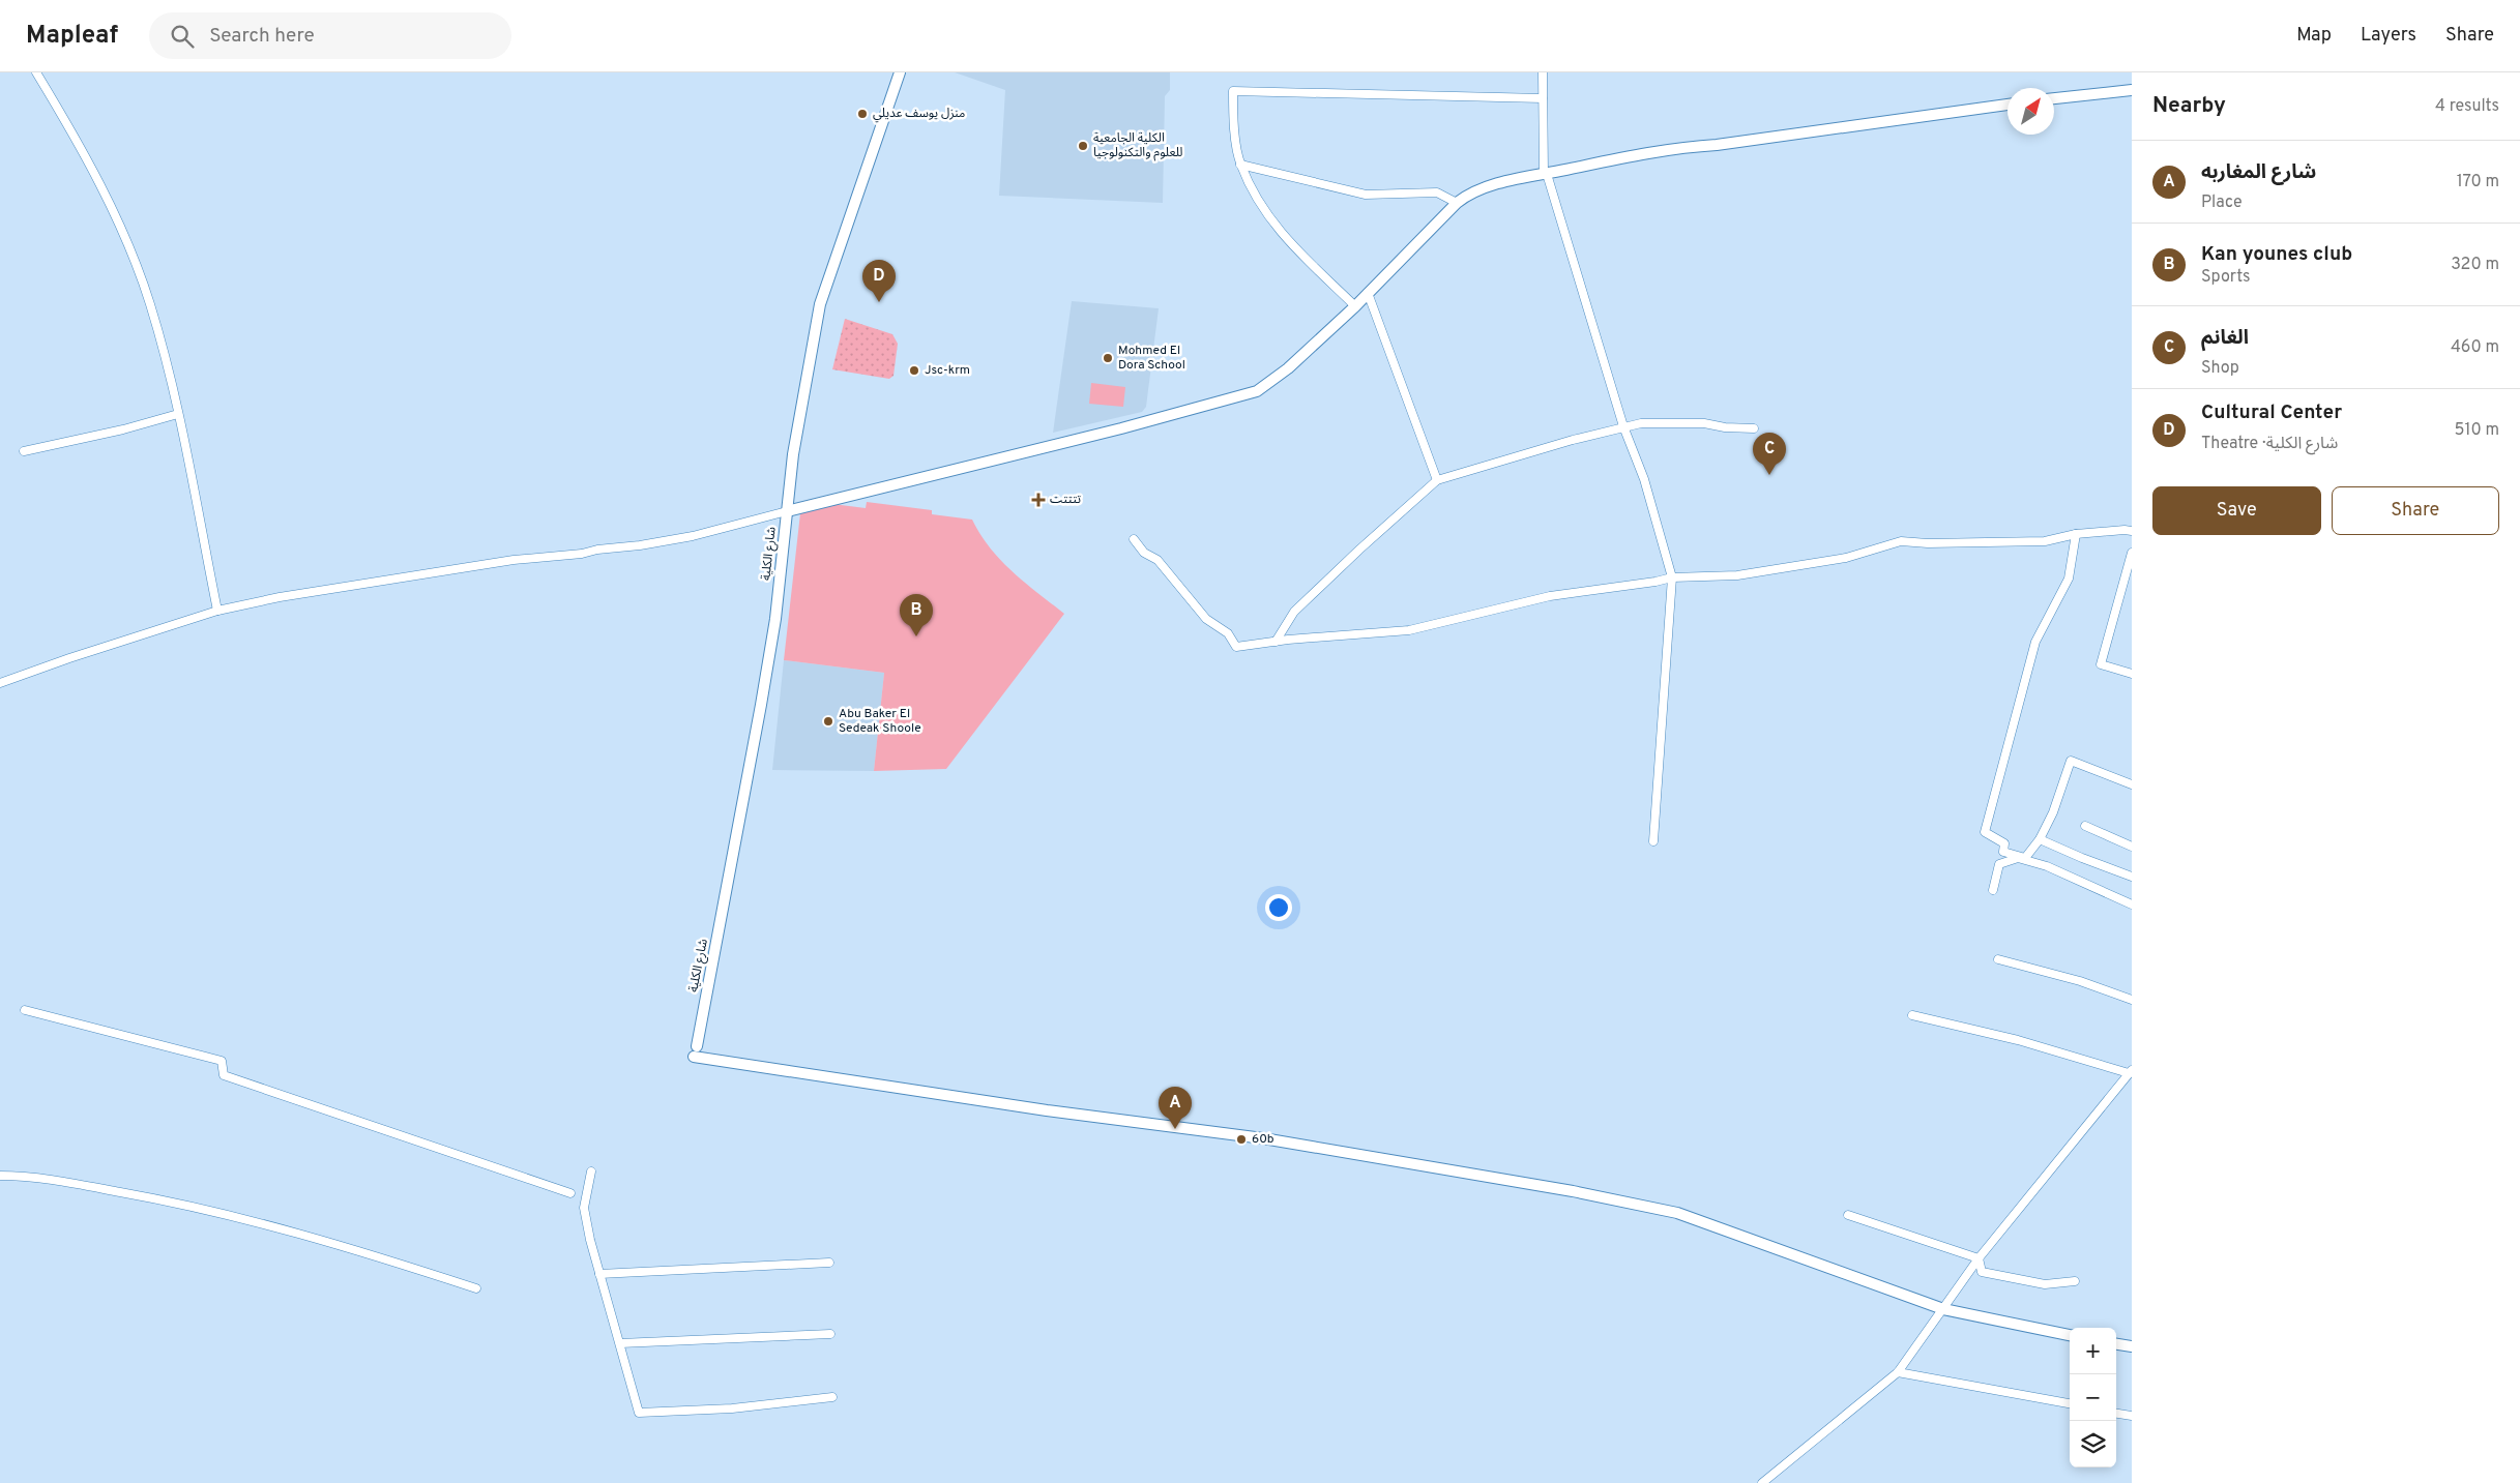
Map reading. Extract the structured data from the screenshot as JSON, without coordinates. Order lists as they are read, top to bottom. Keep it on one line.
{"streets":{"street":["شارع الكلية"]},"places":{"other":["منزل يوسف عديلي","الكلية الجامعية للعلوم والتكنولوجيا","Mohmed El Dora School","Jsc-krm","Abu Baker El Sedeak Shoole","60b"],"health":["تتتتت"]},"north":"top right","page":{"header":"Mapleaf","search":"Search here","nav":["Map","Layers","Share"],"heading":["Nearby","4 results"],"list":[{"mark":"A","name":"شارع المغاربه","note":"Place","value":"170 m"},{"mark":"B","name":"Kan younes club","note":"Sports","value":"320 m"},{"mark":"C","name":"الغانم","note":"Shop","value":"460 m"},{"mark":"D","name":"Cultural Center","note":"Theatre · شارع الكلية","value":"510 m"}],"pins":["D","C","B","A"],"buttons":["Save","Share"],"map_buttons":["+","−"]}}
